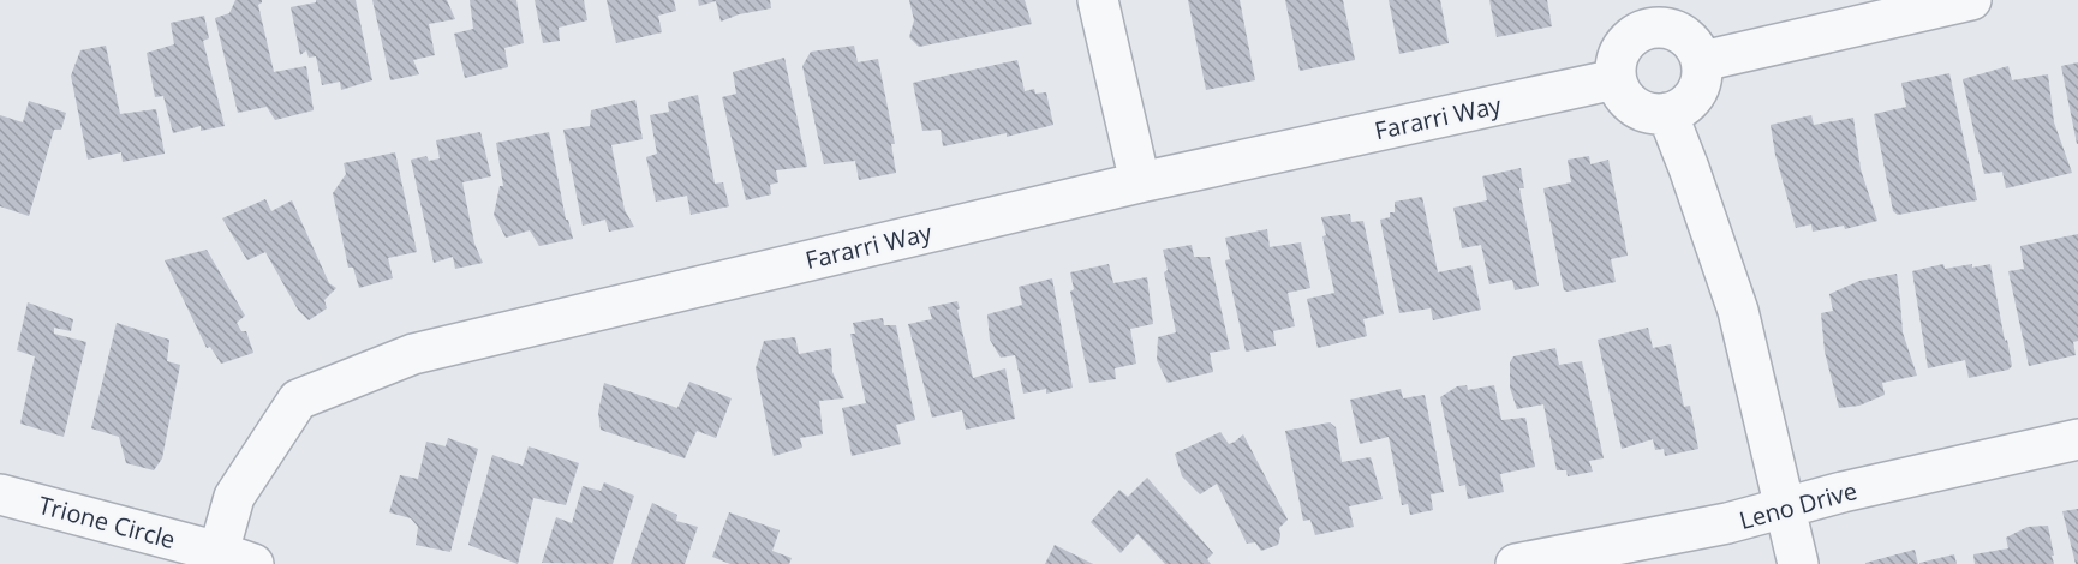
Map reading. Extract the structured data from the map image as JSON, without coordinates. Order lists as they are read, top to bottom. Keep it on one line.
{"streets":{"street":["Fararri Way","Leno Drive","Trione Circle"]},"crossings":[["Fararri Way","Trione Circle"]]}
